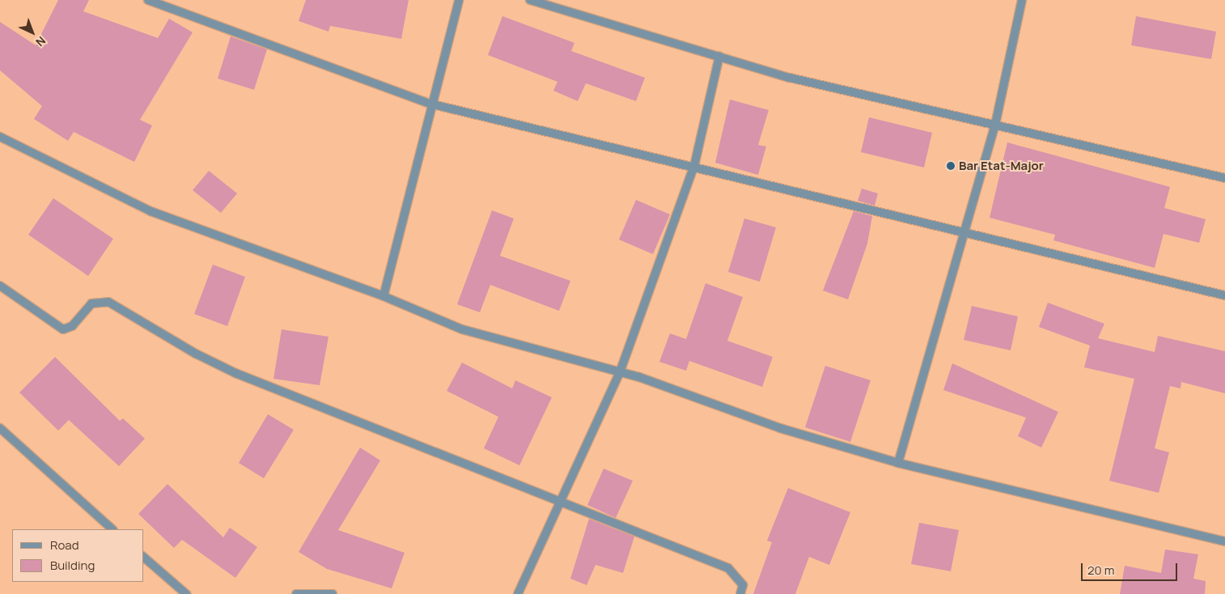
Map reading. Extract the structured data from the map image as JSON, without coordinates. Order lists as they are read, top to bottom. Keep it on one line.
{"places":["Bar Etat-Major"],"legend":["Road","Building"],"scale_bar":"20 m","north":"bottom right"}
